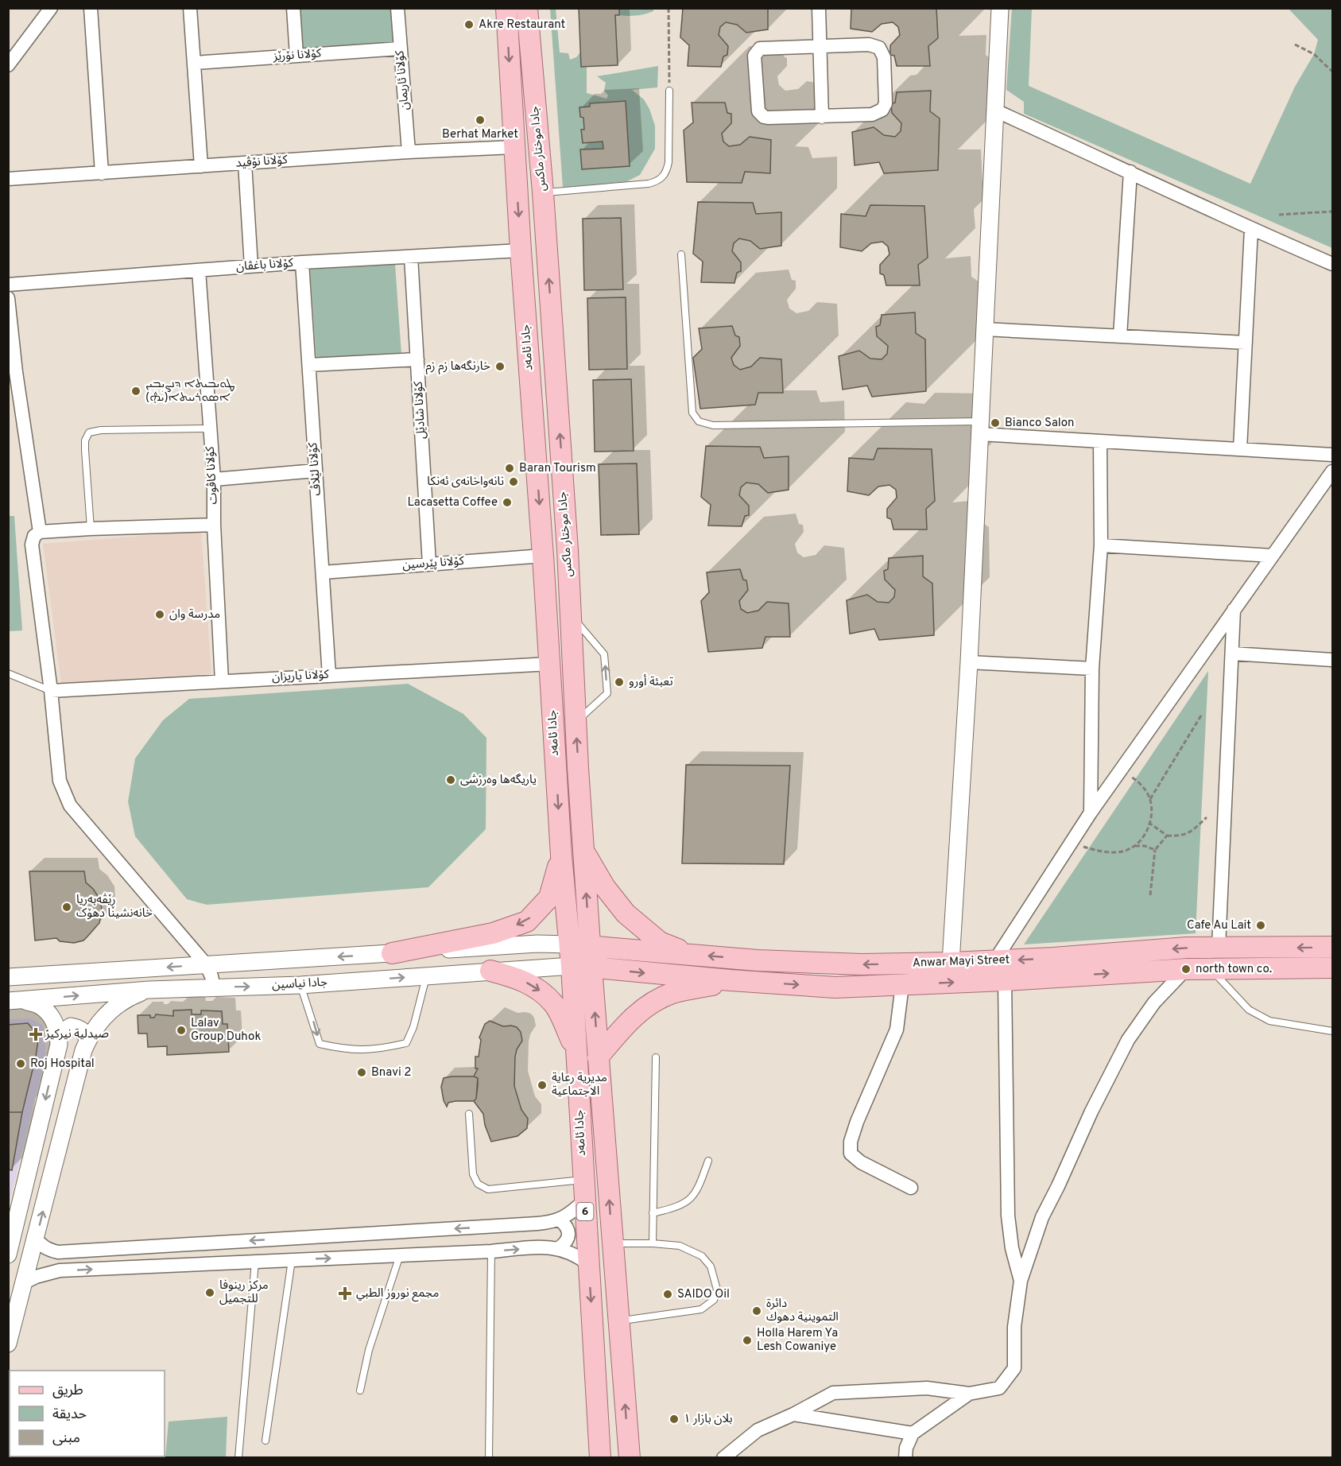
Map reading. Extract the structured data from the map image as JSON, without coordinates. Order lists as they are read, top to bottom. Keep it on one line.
{"streets":{"main road":["جادا موختار ماكس","جادا ئامەد","Anwar Mayi Street","6"],"street":["کۆلانا نۆرێز","کۆلانا ئاریمان","کۆلانا نۆڤید","کۆلانا باغڤان","کۆلانا شادێل","کۆلانا لێلاڤ","کۆلانا کاڤوت","کۆلانا پێرسین","کۆلانا یاریزان","جادا نیاسین"]},"crossings":[["کۆلانا نۆرێز","کۆلانا ئاریمان"],["کۆلانا ئاریمان","کۆلانا نۆڤید"],["جادا موختار ماكس","جادا ئامەد"],["جادا موختار ماكس","Anwar Mayi Street"],["کۆلانا نۆڤید","جادا ئامەد"],["کۆلانا باغڤان","جادا ئامەد"],["کۆلانا باغڤان","کۆلانا شادێل"],["کۆلانا باغڤان","کۆلانا لێلاڤ"],["کۆلانا باغڤان","کۆلانا کاڤوت"],["جادا ئامەد","کۆلانا پێرسین"],["جادا ئامەد","کۆلانا یاریزان"],["جادا ئامەد","Anwar Mayi Street"],["جادا ئامەد","جادا نیاسین"],["کۆلانا شادێل","کۆلانا پێرسین"],["کۆلانا لێلاڤ","کۆلانا پێرسین"],["کۆلانا لێلاڤ","کۆلانا یاریزان"],["کۆلانا کاڤوت","کۆلانا یاریزان"],["Anwar Mayi Street","جادا نیاسین"]],"one_way":["جادا موختار ماكس"],"places":{"other":["Akre Restaurant","Berhat Market","خارنگەها زم زم","ܛܘܝܒܝܬܐ ܕܢܨܝܒܝܢ ܐܣܘܪܝܝܬܐ(ܞ)","Bianco Salon","Baran Tourism","نانەواخانەی ئەنکا","Lacasetta Coffee","مدرسة وان","تعبئة أورو","ياريگەها وەرزشی","ڕێڤه‌به‌ریا خانەنشينا دهۆک","Cafe Au Lait","north town co.","Lalav Group Duhok","Roj Hospital","Bnavi 2","مديرية رعاية الاجتماعية","مركز رينوفا للتجميل","SAIDO Oil","دائرة التموينية دهوك","Holla Harem Ya Lesh Cowaniye","بلان بازار ١"],"health":["صيدلية نيركيز","مجمع نوروز الطبي"]},"legend":["طريق","حديقة","مبنى"]}
